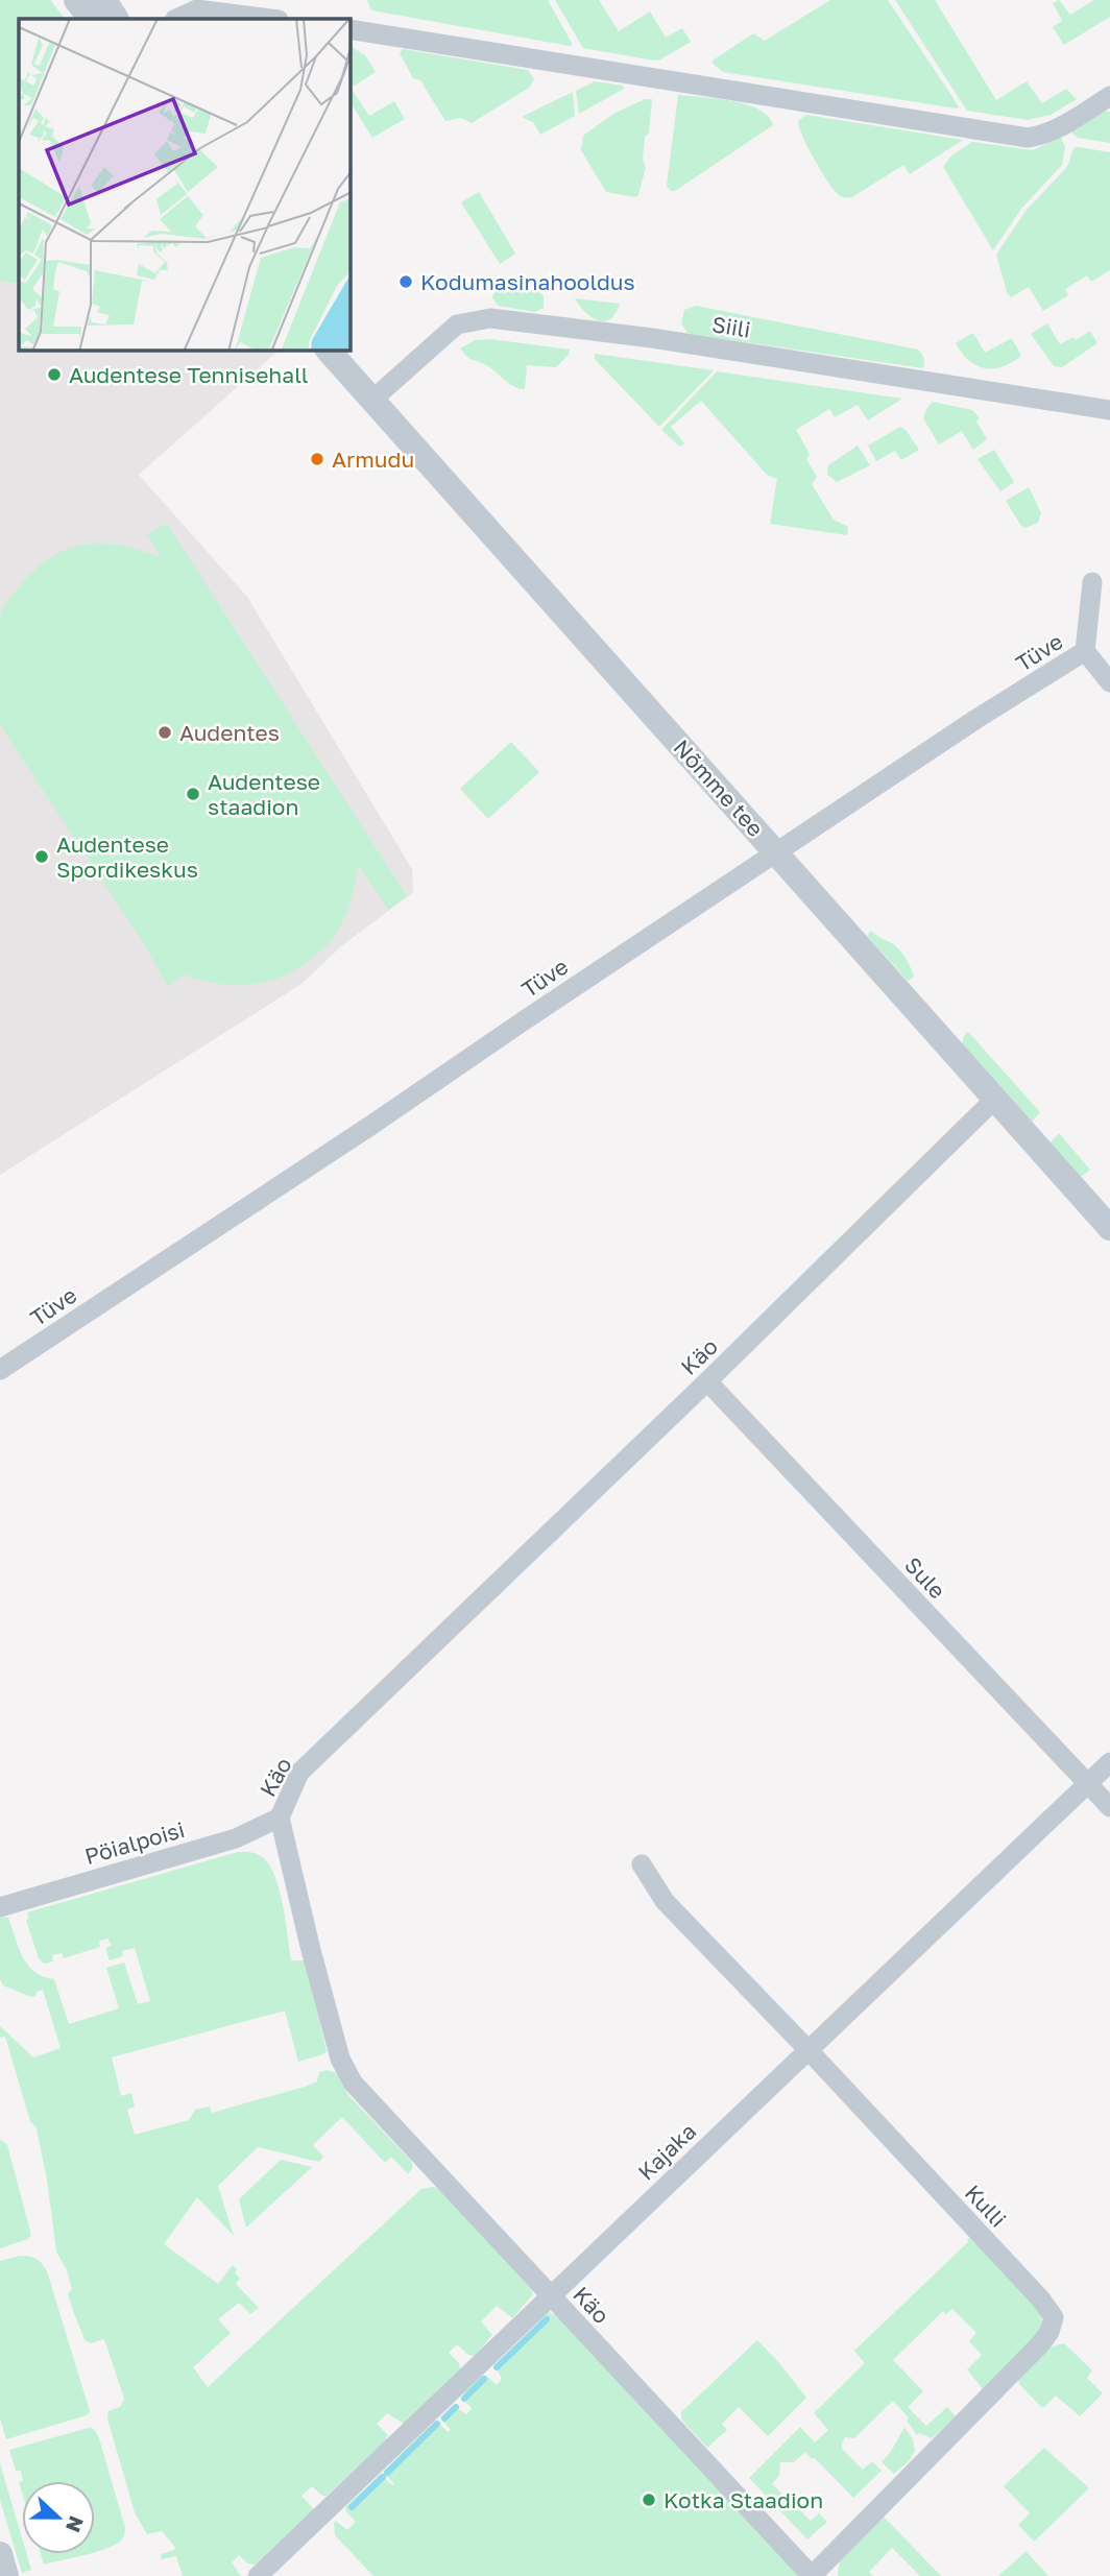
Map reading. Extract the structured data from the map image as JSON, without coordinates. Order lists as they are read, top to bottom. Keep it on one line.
{"streets":{"street":["Siili","Tüve","Nõmme tee","Käo","Sule","Pöialpoisi","Kajaka","Kulli"]},"crossings":[["Siili","Nõmme tee"],["Tüve","Nõmme tee"],["Nõmme tee","Käo"],["Käo","Sule"],["Käo","Pöialpoisi"],["Käo","Kajaka"],["Käo","Kulli"],["Sule","Kajaka"],["Kajaka","Kulli"]],"places":["Kodumasinahooldus","Audentese Tennisehall","Armudu","Audentes","Audentese staadion","Audentese Spordikeskus","Kotka Staadion"],"north":"right"}
